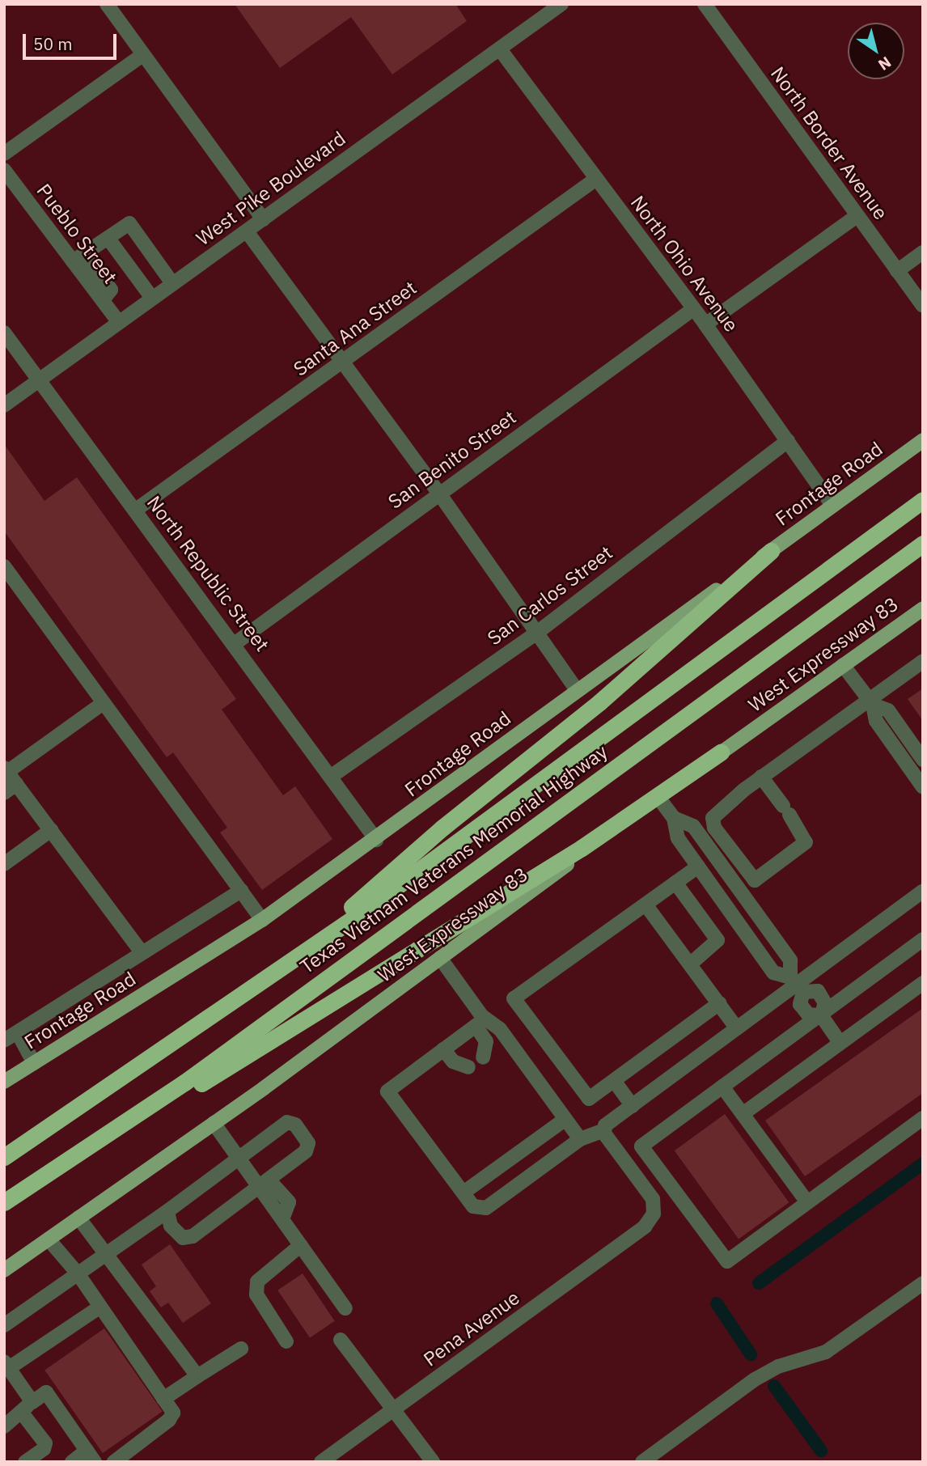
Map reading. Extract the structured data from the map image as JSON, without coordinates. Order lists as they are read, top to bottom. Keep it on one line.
{"streets":{"highway":["Texas Vietnam Veterans Memorial Highway"],"main road":["Frontage Road","West Expressway 83"],"street":["North Border Avenue","West Pike Boulevard","Pueblo Street","North Ohio Avenue","Santa Ana Street","San Benito Street","North Republic Street","San Carlos Street","Pena Avenue"]},"crossings":[["West Pike Boulevard","Pueblo Street"],["West Pike Boulevard","North Ohio Avenue"],["West Pike Boulevard","North Republic Street"],["North Ohio Avenue","Santa Ana Street"],["North Ohio Avenue","San Benito Street"],["North Ohio Avenue","Frontage Road"],["North Ohio Avenue","San Carlos Street"],["Santa Ana Street","North Republic Street"],["San Benito Street","North Republic Street"],["Frontage Road","North Republic Street"],["North Republic Street","San Carlos Street"]],"scale_bar":"50 m","north":"bottom right"}
